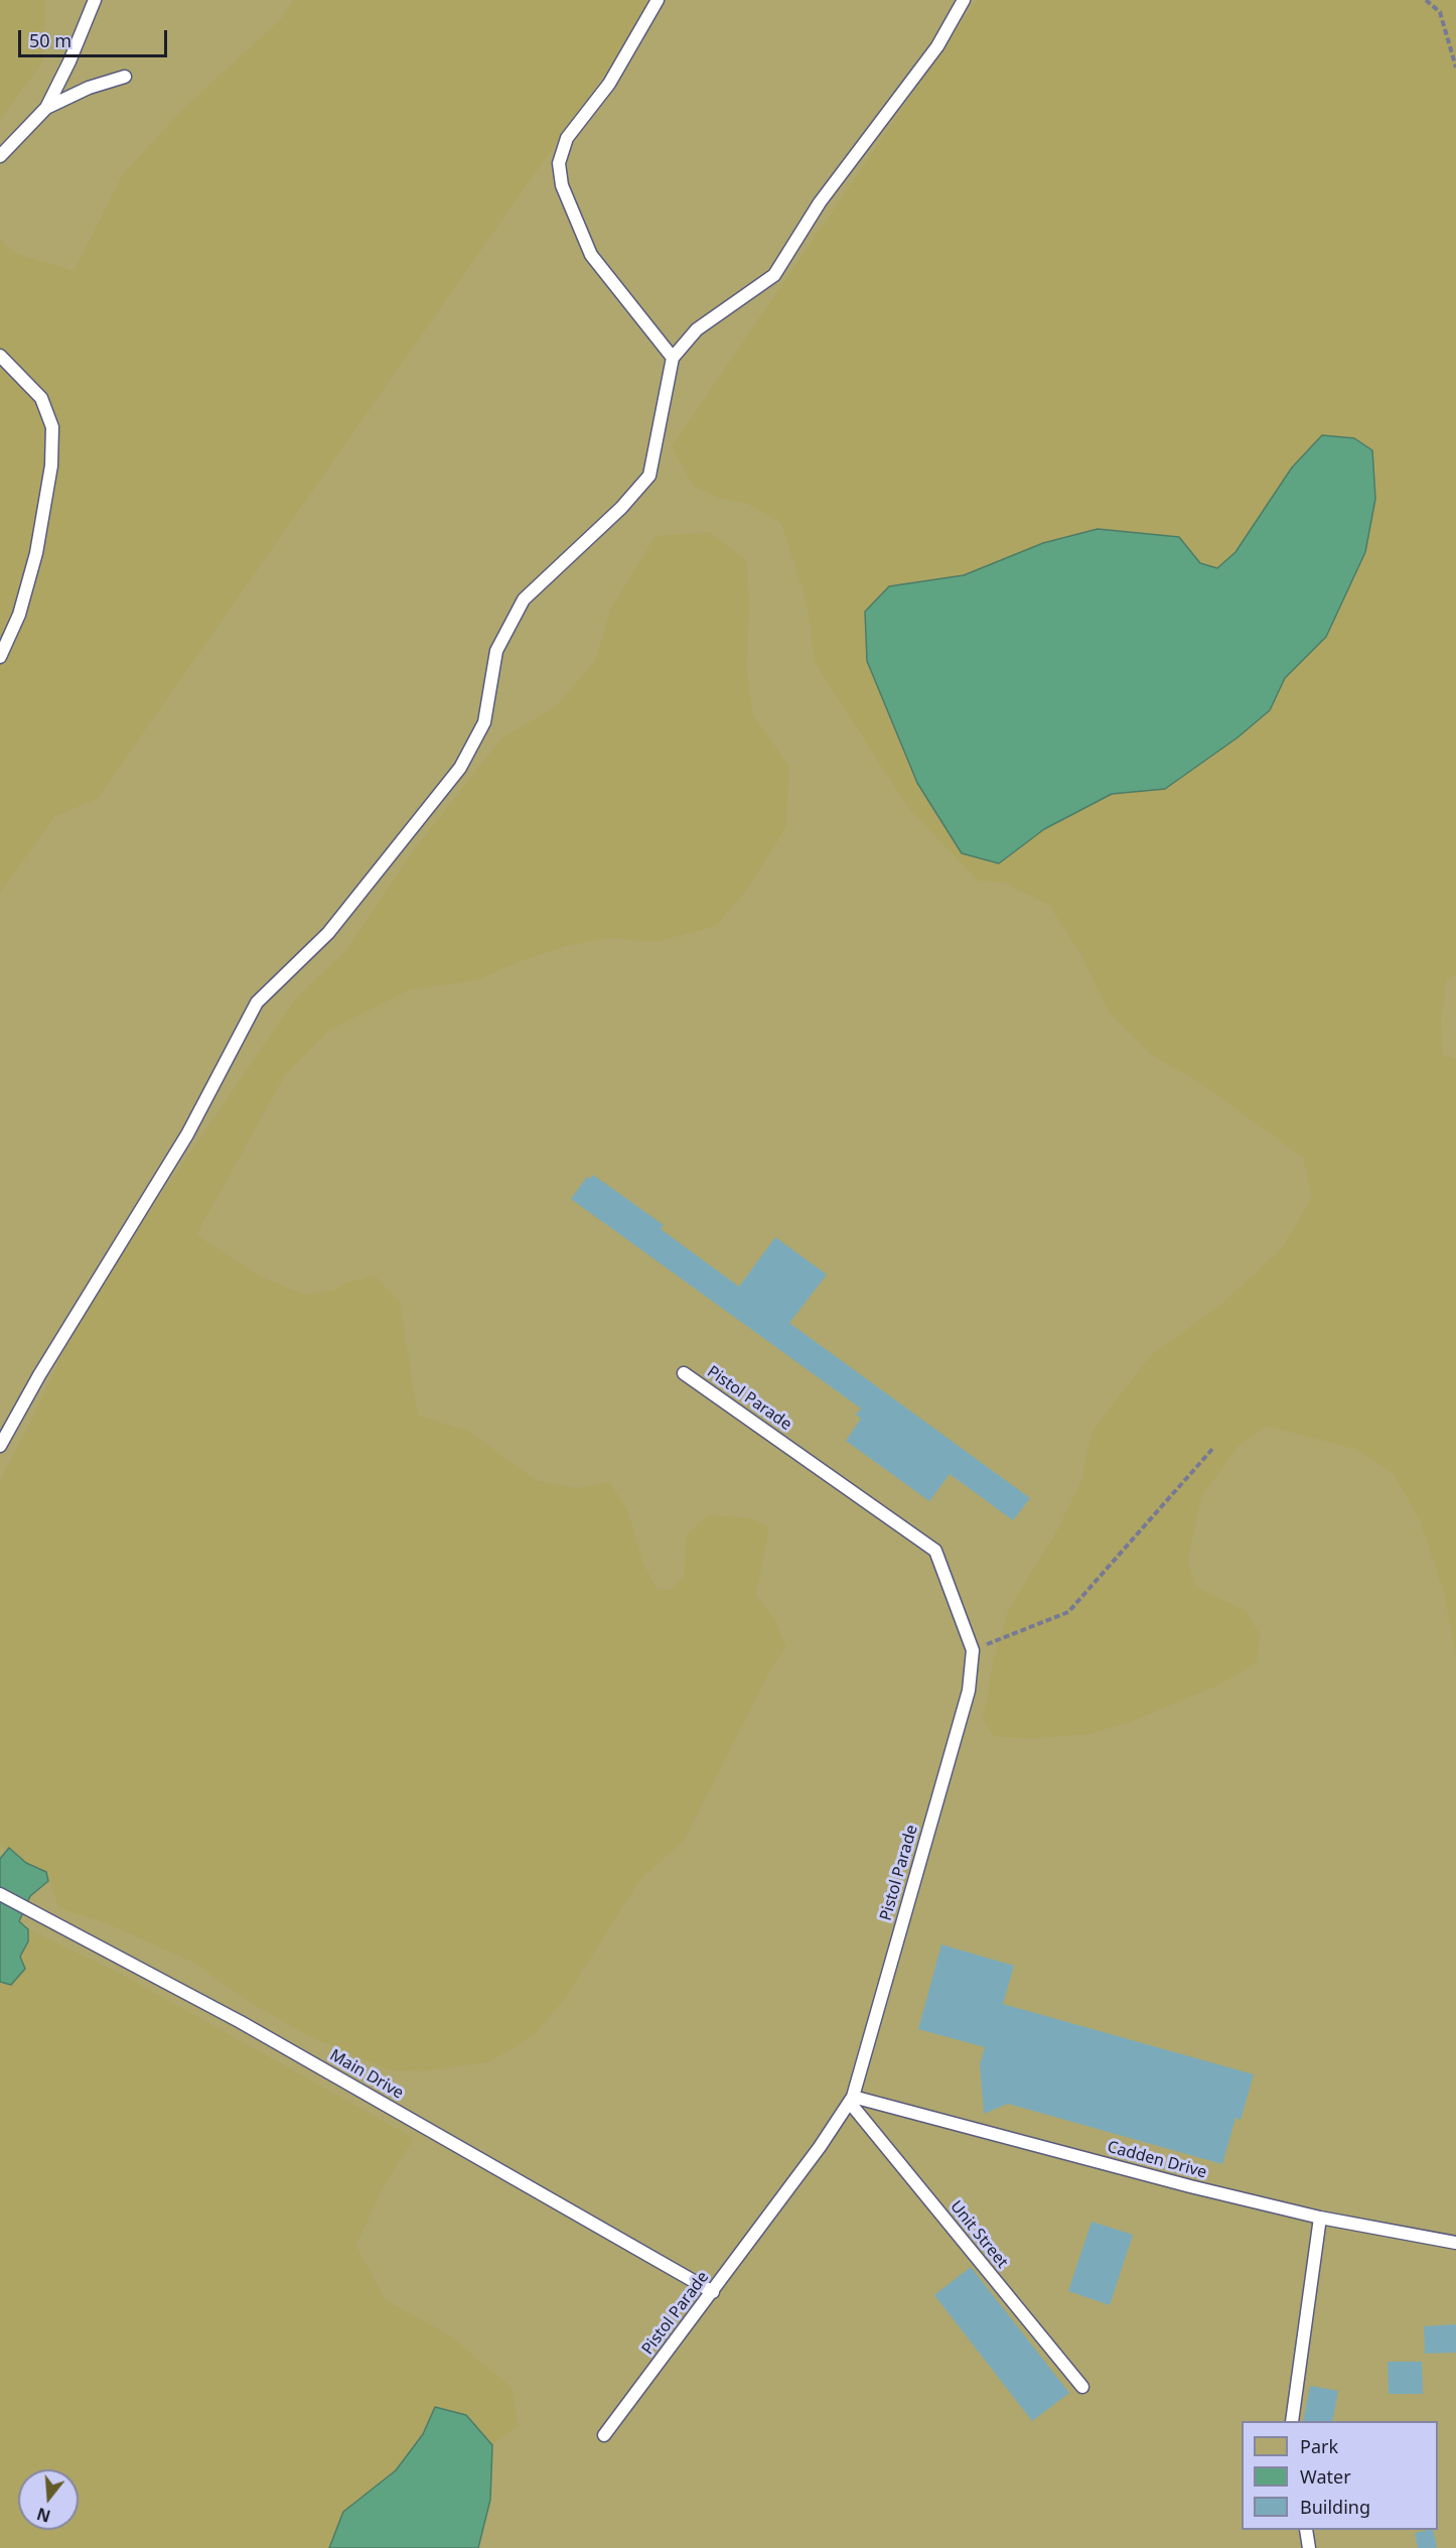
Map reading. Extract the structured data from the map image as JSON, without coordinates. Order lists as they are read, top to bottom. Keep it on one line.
{"streets":{"lane":["Pistol Parade","Main Drive","Cadden Drive","Unit Street"]},"crossings":[["Pistol Parade","Main Drive"],["Pistol Parade","Cadden Drive"],["Pistol Parade","Unit Street"],["Cadden Drive","Unit Street"]],"legend":["Park","Water","Building"],"scale_bar":"50 m","north":"bottom"}
